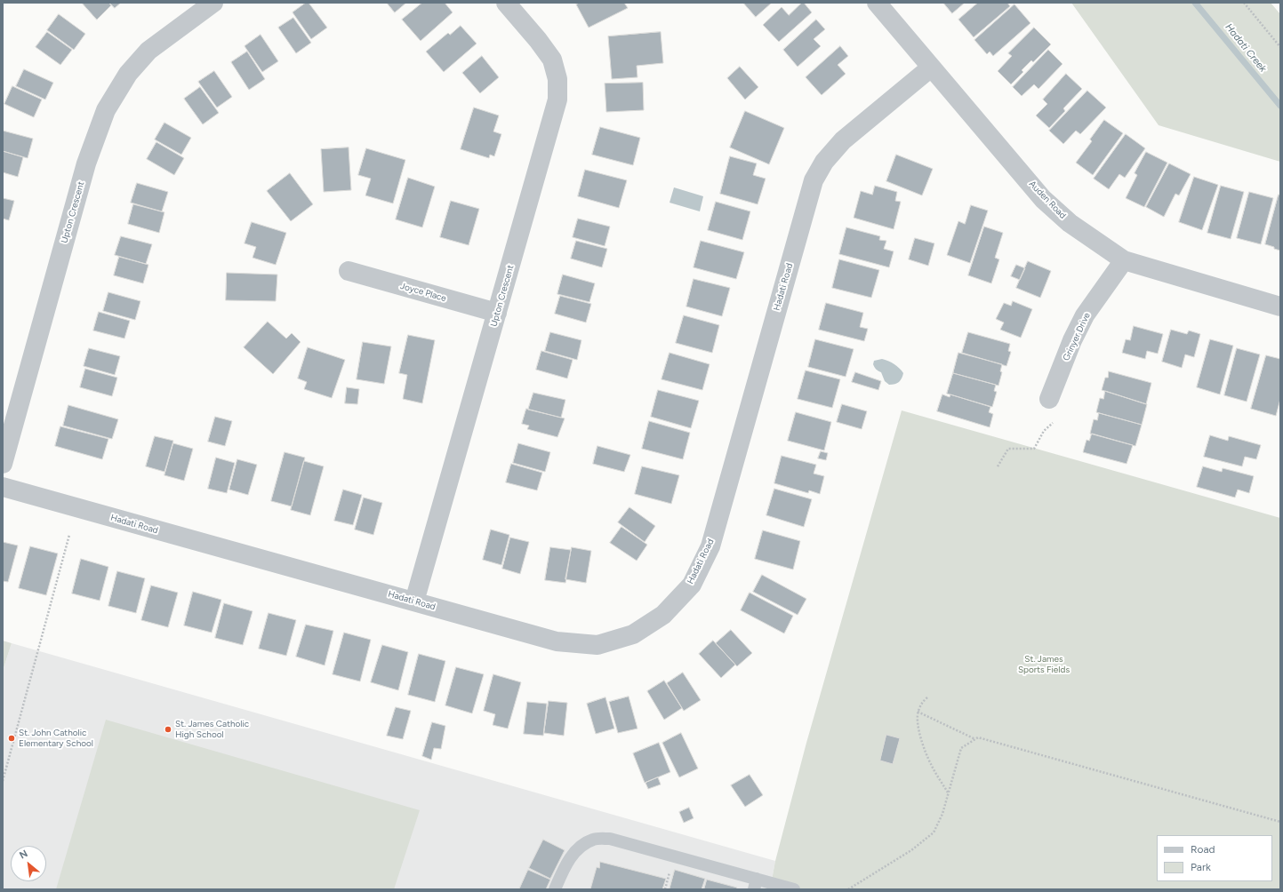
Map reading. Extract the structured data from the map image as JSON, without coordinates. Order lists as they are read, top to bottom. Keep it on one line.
{"streets":{"street":["Auden Road","Upton Crescent","Hadati Road","Joyce Place","Grinyer Drive"]},"crossings":[["Auden Road","Hadati Road"],["Auden Road","Grinyer Drive"],["Upton Crescent","Hadati Road"],["Upton Crescent","Joyce Place"]],"water":["Hadati Creek"],"parks":["St. James Sports Fields"],"places":["St. James Catholic High School","St. John Catholic Elementary School"],"legend":["Road","Park"],"north":"top left"}
